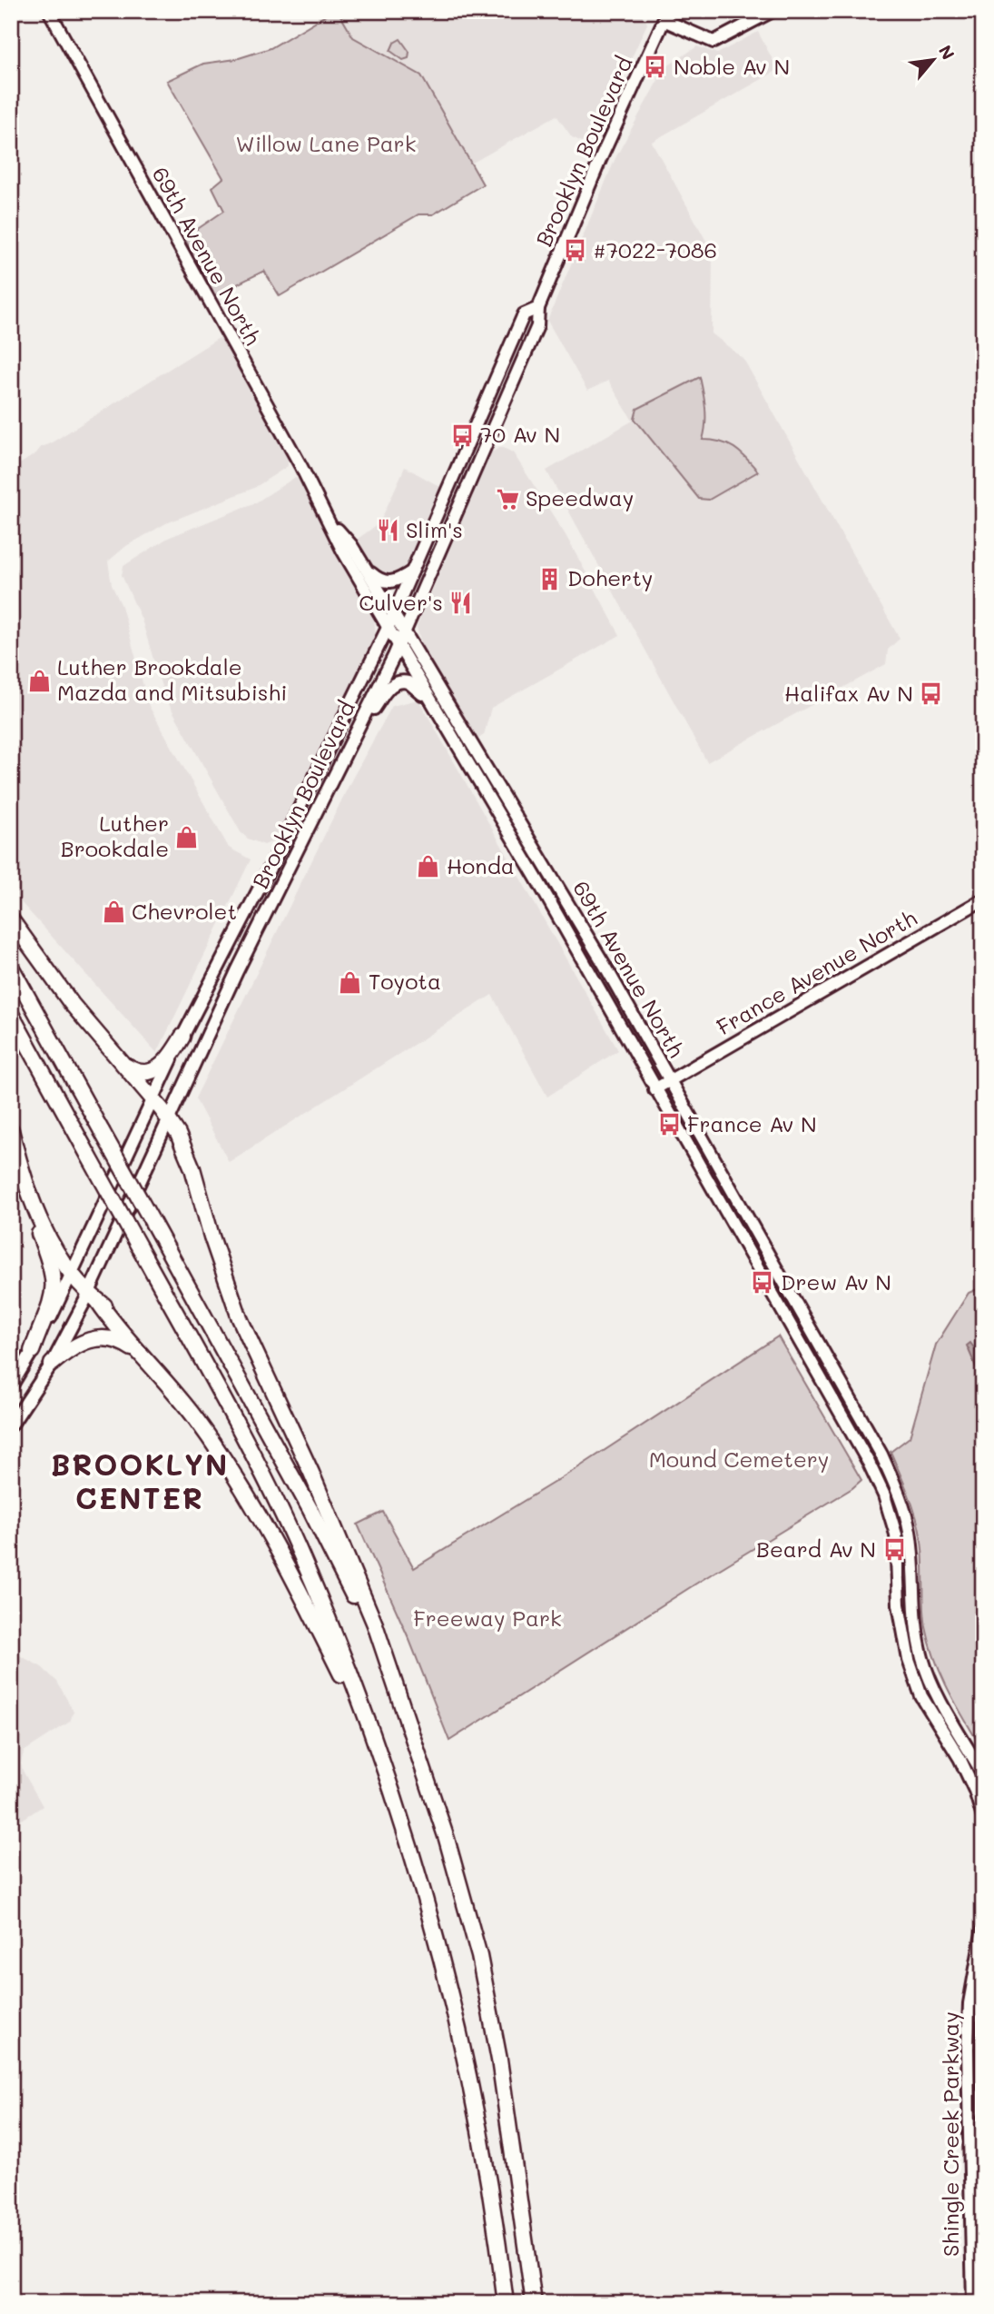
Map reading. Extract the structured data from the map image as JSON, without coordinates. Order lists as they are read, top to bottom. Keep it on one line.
{"streets":{"street":["Brooklyn Boulevard","69th Avenue North","France Avenue North","Shingle Creek Parkway"]},"crossings":[["Brooklyn Boulevard","69th Avenue North"],["69th Avenue North","France Avenue North"]],"districts":["BROOKLYN CENTER"],"parks":["Willow Lane Park","Mound Cemetery","Freeway Park"],"places":{"bus stop":["Noble Av N","#7022-7086","70 Av N","Halifax Av N","France Av N","Drew Av N","Beard Av N"],"supermarket":["Speedway"],"restaurant":["Slim's","Culver's"],"building":["Doherty"],"shop":["Luther Brookdale Mazda and Mitsubishi","Luther Brookdale","Honda","Chevrolet","Toyota"]},"north":"top right"}
